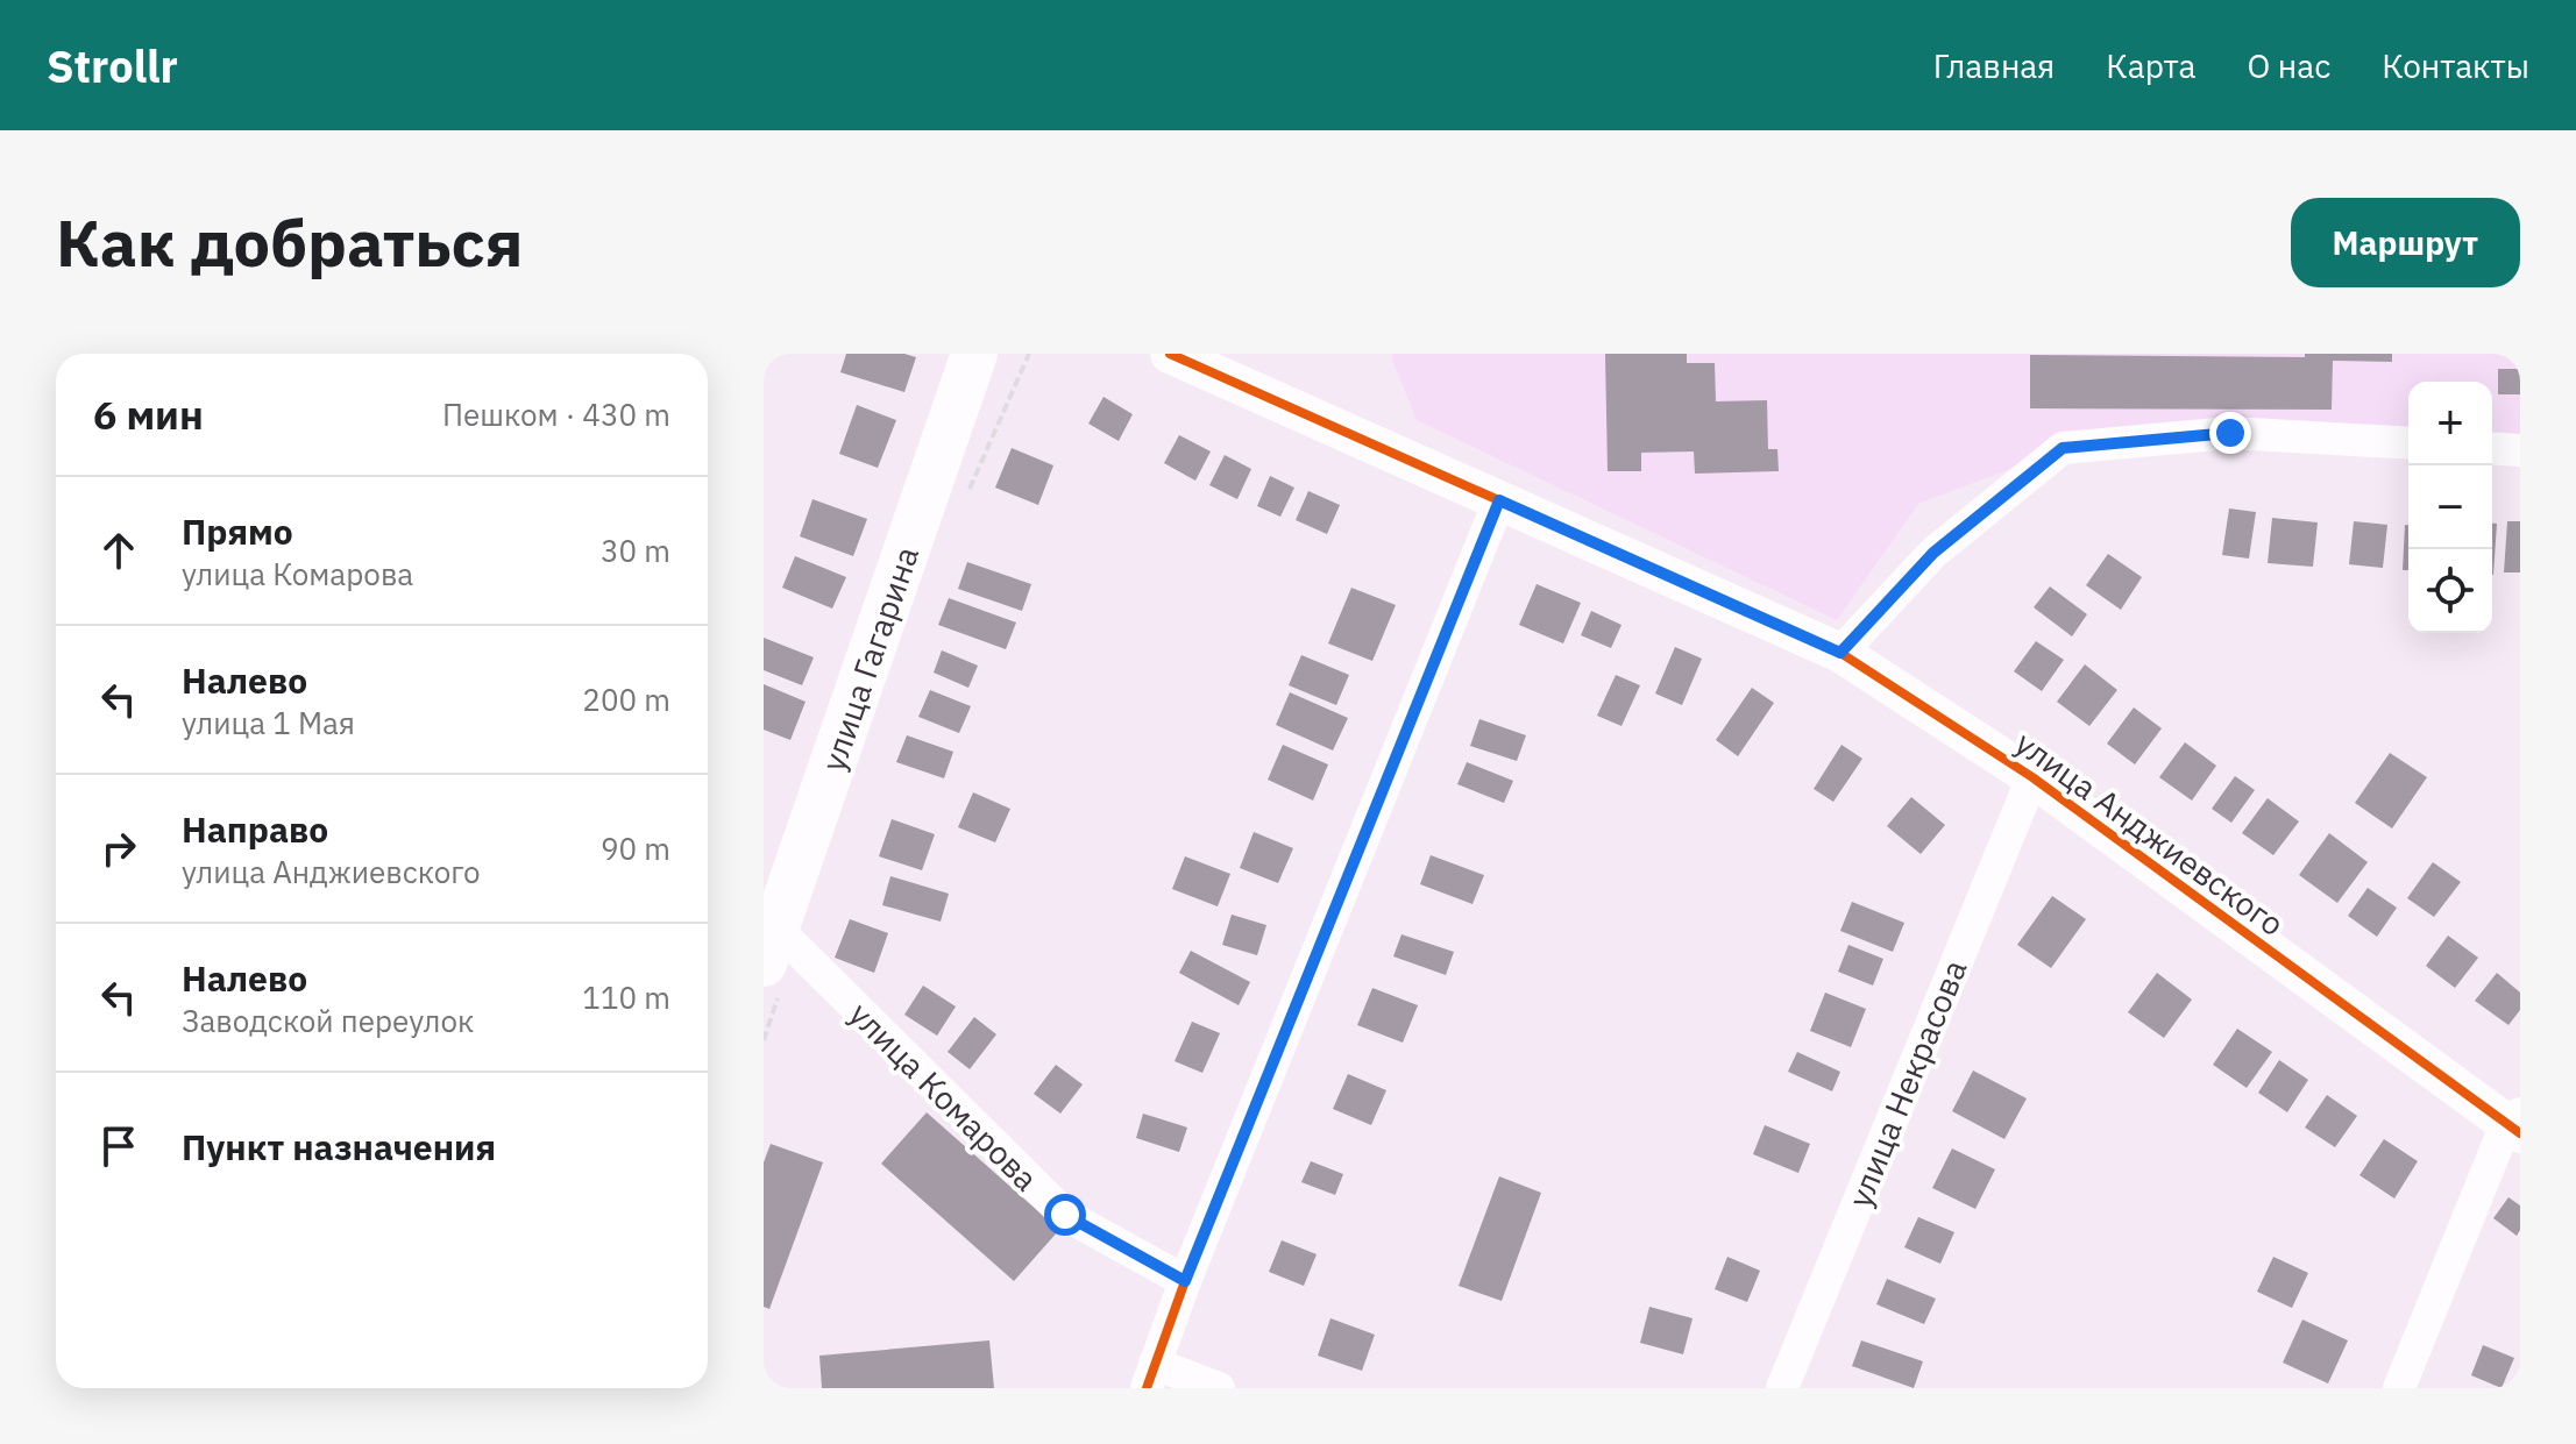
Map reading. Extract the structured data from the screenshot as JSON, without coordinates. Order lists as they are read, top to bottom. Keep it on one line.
{"streets":{"main road":["улица Гагарина"],"street":["улица Анджиевского","улица Некрасова","улица Комарова"]},"crossings":[["улица Гагарина","улица Комарова"],["улица Анджиевского","улица Некрасова"]],"page":{"header":"Strollr","nav":["Главная","Карта","О нас","Контакты"],"buttons":"Маршрут","title":"Как добраться","heading":["6 мин","Пешком · 430 m"],"map_buttons":["+","−"],"list":[["Прямо","улица Комарова","30 m"],["Налево","улица 1 Мая","200 m"],["Направо","улица Анджиевского","90 m"],["Налево","Заводской переулок","110 m"],"Пункт назначения"]}}
